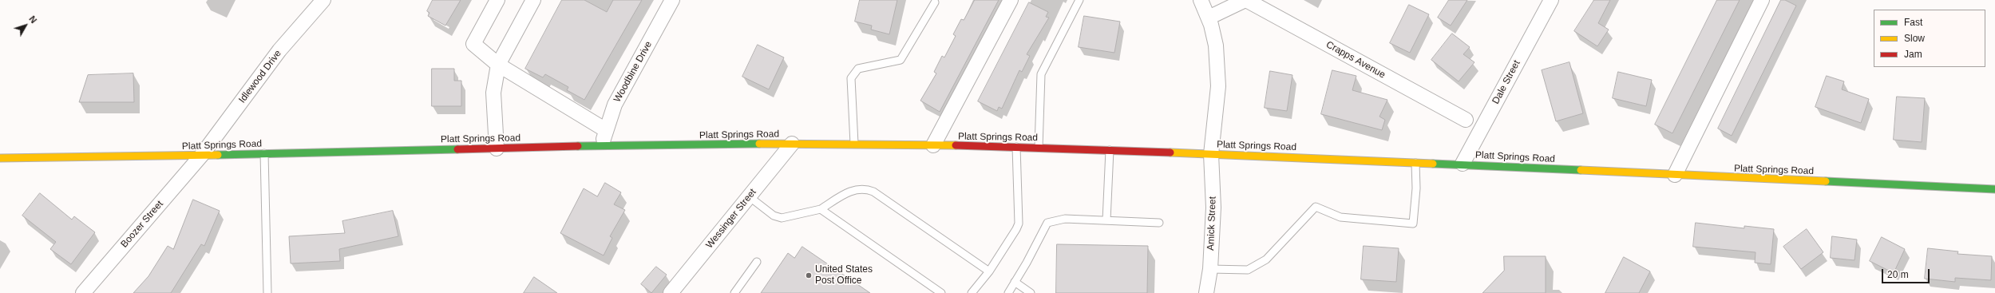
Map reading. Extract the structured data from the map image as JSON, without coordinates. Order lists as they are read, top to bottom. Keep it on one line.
{"streets":{"main road":["Platt Springs Road"],"street":["Crapps Avenue","Woodbine Drive","Idlewood Drive","Dale Street","Wessinger Street","Amick Street","Boozer Street"]},"crossings":[["Woodbine Drive","Platt Springs Road"],["Idlewood Drive","Platt Springs Road"],["Idlewood Drive","Boozer Street"],["Dale Street","Platt Springs Road"],["Platt Springs Road","Wessinger Street"],["Platt Springs Road","Amick Street"],["Platt Springs Road","Boozer Street"]],"places":["United States Post Office"],"legend":["Fast","Slow","Jam"],"scale_bar":"20 m","north":"top right"}
